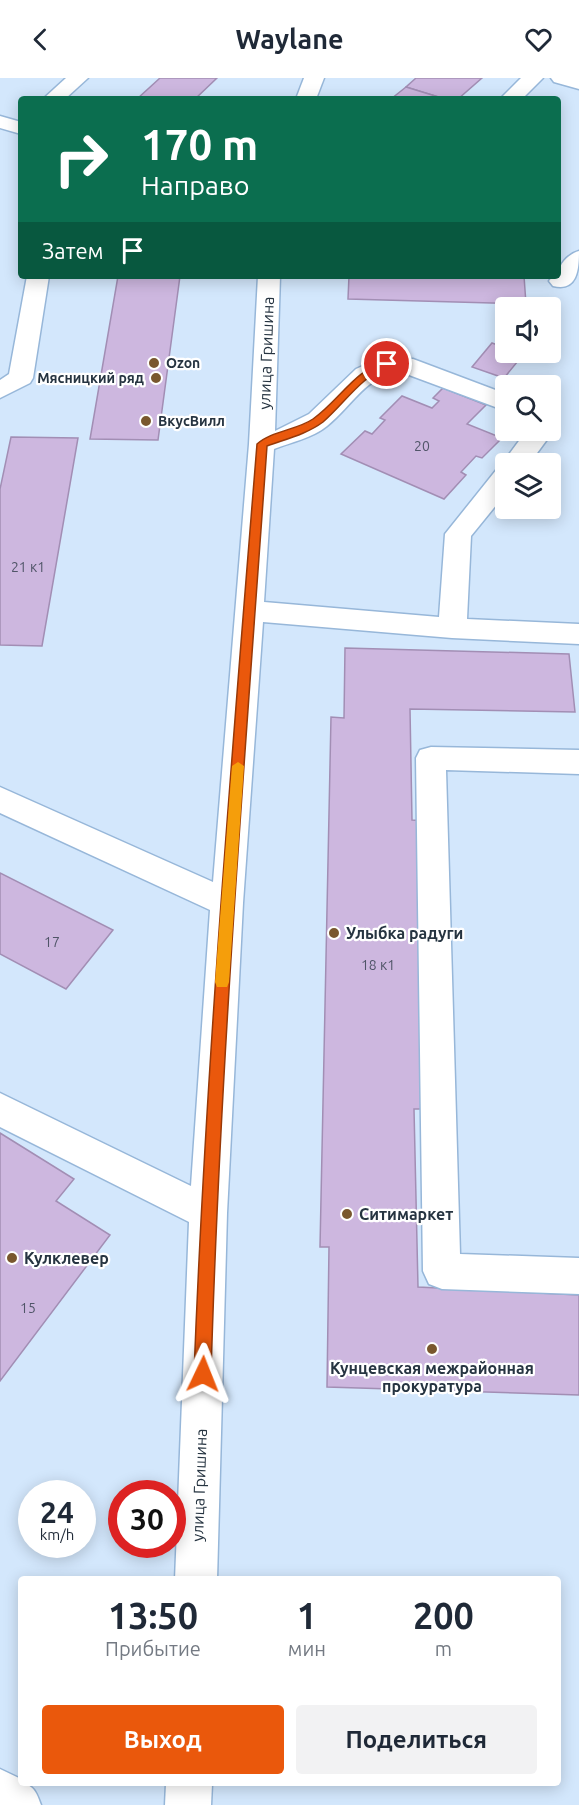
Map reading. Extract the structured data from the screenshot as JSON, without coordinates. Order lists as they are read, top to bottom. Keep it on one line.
{"streets":{"street":["улица Гришина"]},"places":["Ozon","Мясницкий ряд","ВкусВилл","Улыбка радуги","Ситимаркет","Кулклевер","Кунцевская межрайонная прокуратура"],"house_numbers":["20","21 к1","17","18 к1","15"],"page":{"header":"Waylane","turn":["170 m","Направо"],"then":"Затем","speed":"24 km/h","limit":"30","eta":["13:50","Прибытие","1","мин","200","m"],"buttons":["Выход","Поделиться"]}}
